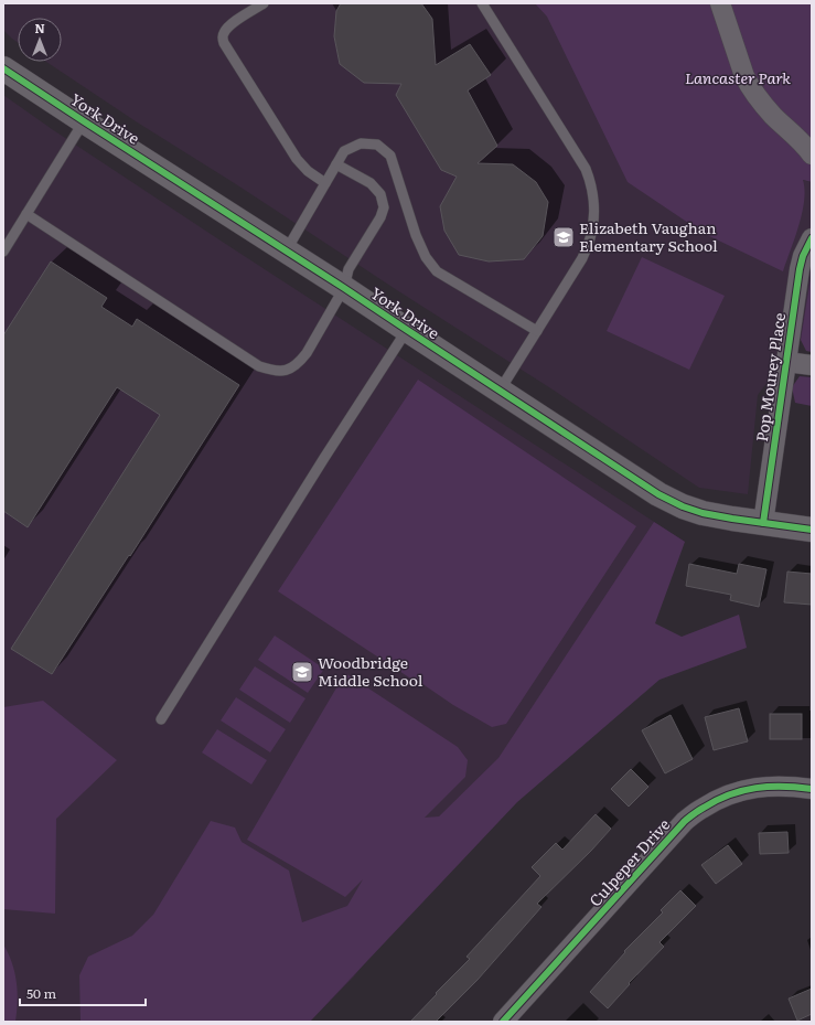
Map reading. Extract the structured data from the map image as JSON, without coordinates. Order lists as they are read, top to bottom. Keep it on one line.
{"streets":{"street":["York Drive","Pop Mourey Place","Culpeper Drive"]},"crossings":[["York Drive","Pop Mourey Place"]],"parks":["Lancaster Park"],"places":{"school or university":["Elizabeth Vaughan Elementary School","Woodbridge Middle School"]},"scale_bar":"50 m","north":"top"}
